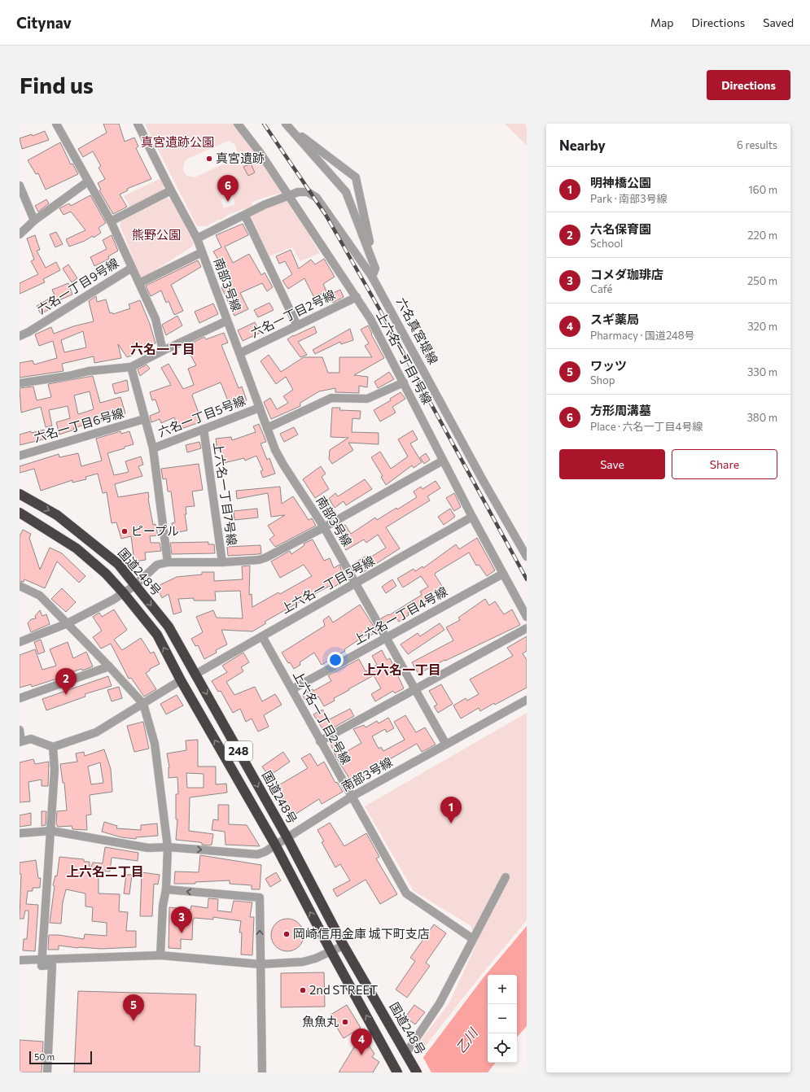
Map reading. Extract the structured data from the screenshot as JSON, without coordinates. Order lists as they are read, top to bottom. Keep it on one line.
{"streets":{"highway":["国道248号","248"],"street":["南部3号線","六名一丁目9号線","六名一丁目2号線","六名真宮堤線","上六名一丁目1号線","六名一丁目5号線","六名一丁目6号線","上六名一丁目7号線","上六名一丁目5号線","上六名一丁目4号線","上六名一丁目2号線"]},"crossings":[["南部3号線","六名一丁目2号線"],["南部3号線","六名一丁目5号線"],["南部3号線","国道248号"],["南部3号線","上六名一丁目5号線"],["南部3号線","上六名一丁目4号線"],["南部3号線","上六名一丁目2号線"],["六名一丁目2号線","上六名一丁目1号線"],["上六名一丁目1号線","上六名一丁目5号線"],["上六名一丁目1号線","上六名一丁目4号線"],["六名一丁目5号線","上六名一丁目7号線"],["国道248号","上六名一丁目5号線"],["上六名一丁目5号線","上六名一丁目2号線"],["上六名一丁目4号線","上六名一丁目2号線"]],"districts":["六名一丁目","上六名一丁目","上六名二丁目"],"water":["乙川"],"parks":["真宮遺跡公園","熊野公園"],"places":["真宮遺跡","ピープル","岡崎信用金庫 城下町支店","2nd STREET","魚魚丸"],"scale_bar":"50 m","page":{"header":"Citynav","nav":["Map","Directions","Saved"],"buttons":["Directions",["Save","Share"]],"title":"Find us","heading":["Nearby","6 results"],"list":[{"mark":"1","name":"明神橋公園","note":"Park · 南部3号線","value":"160 m"},{"mark":"2","name":"六名保育園","note":"School","value":"220 m"},{"mark":"3","name":"コメダ珈琲店","note":"Café","value":"250 m"},{"mark":"4","name":"スギ薬局","note":"Pharmacy · 国道248号","value":"320 m"},{"mark":"5","name":"ワッツ","note":"Shop","value":"330 m"},{"mark":"6","name":"方形周溝墓","note":"Place · 六名一丁目4号線","value":"380 m"}],"pins":["6","2","1","3","5","4"],"map_buttons":["+","−"],"scale":"50 m"}}
